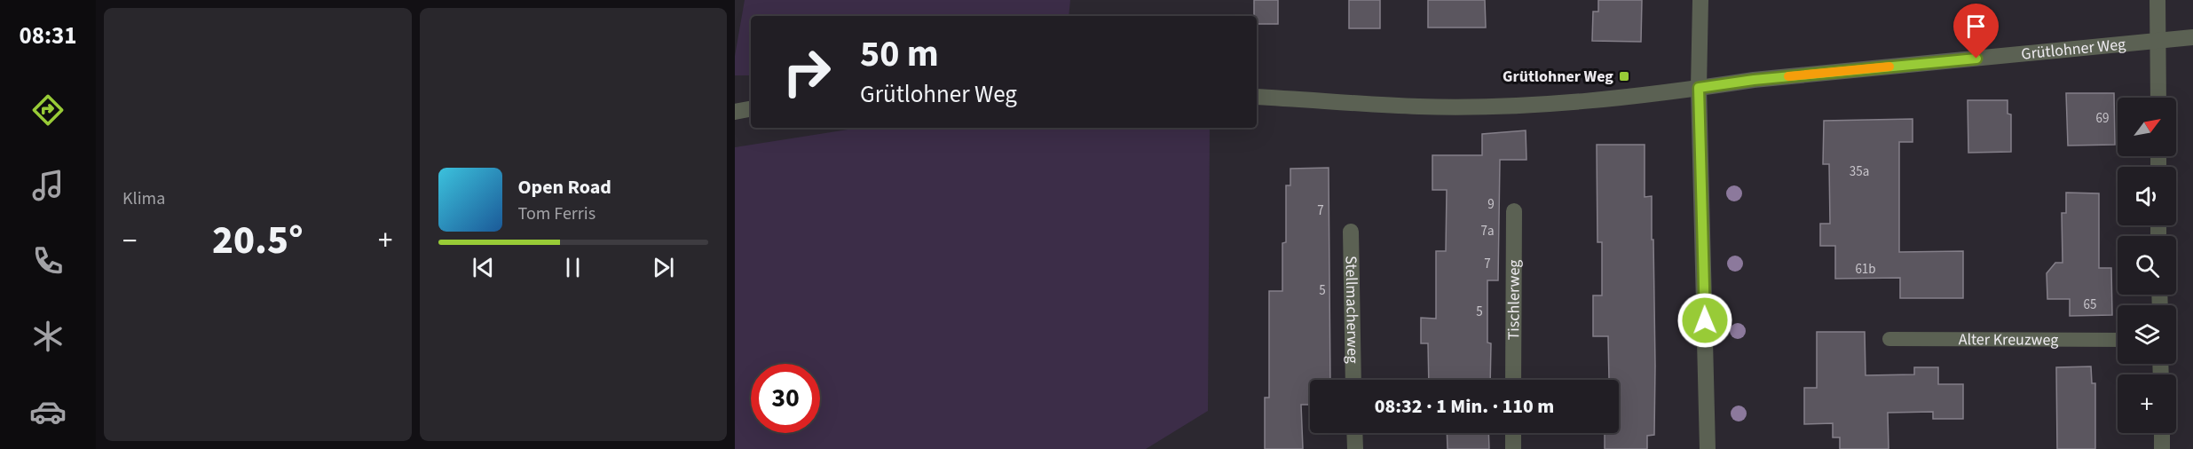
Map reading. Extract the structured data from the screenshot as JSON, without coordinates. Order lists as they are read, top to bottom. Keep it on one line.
{"streets":{"street":["Grütlohner Weg","Tischlerweg","Stellmacherweg"],"lane":["Alter Kreuzweg"]},"places":{"transit":["Grütlohner Weg"]},"house_numbers":["69","35a","9","7","7a","7","61b","5","65","5"],"north":"top right","page":{"tabs":"08:31","tile":"Klima","turn":["50 m","Grütlohner Weg"],"map_buttons":"+","song":["Open Road","Tom Ferris"],"heat":["−","20.5°","+"],"limit":"30","trip":"08:32 · 1 Min. · 110 m"}}
